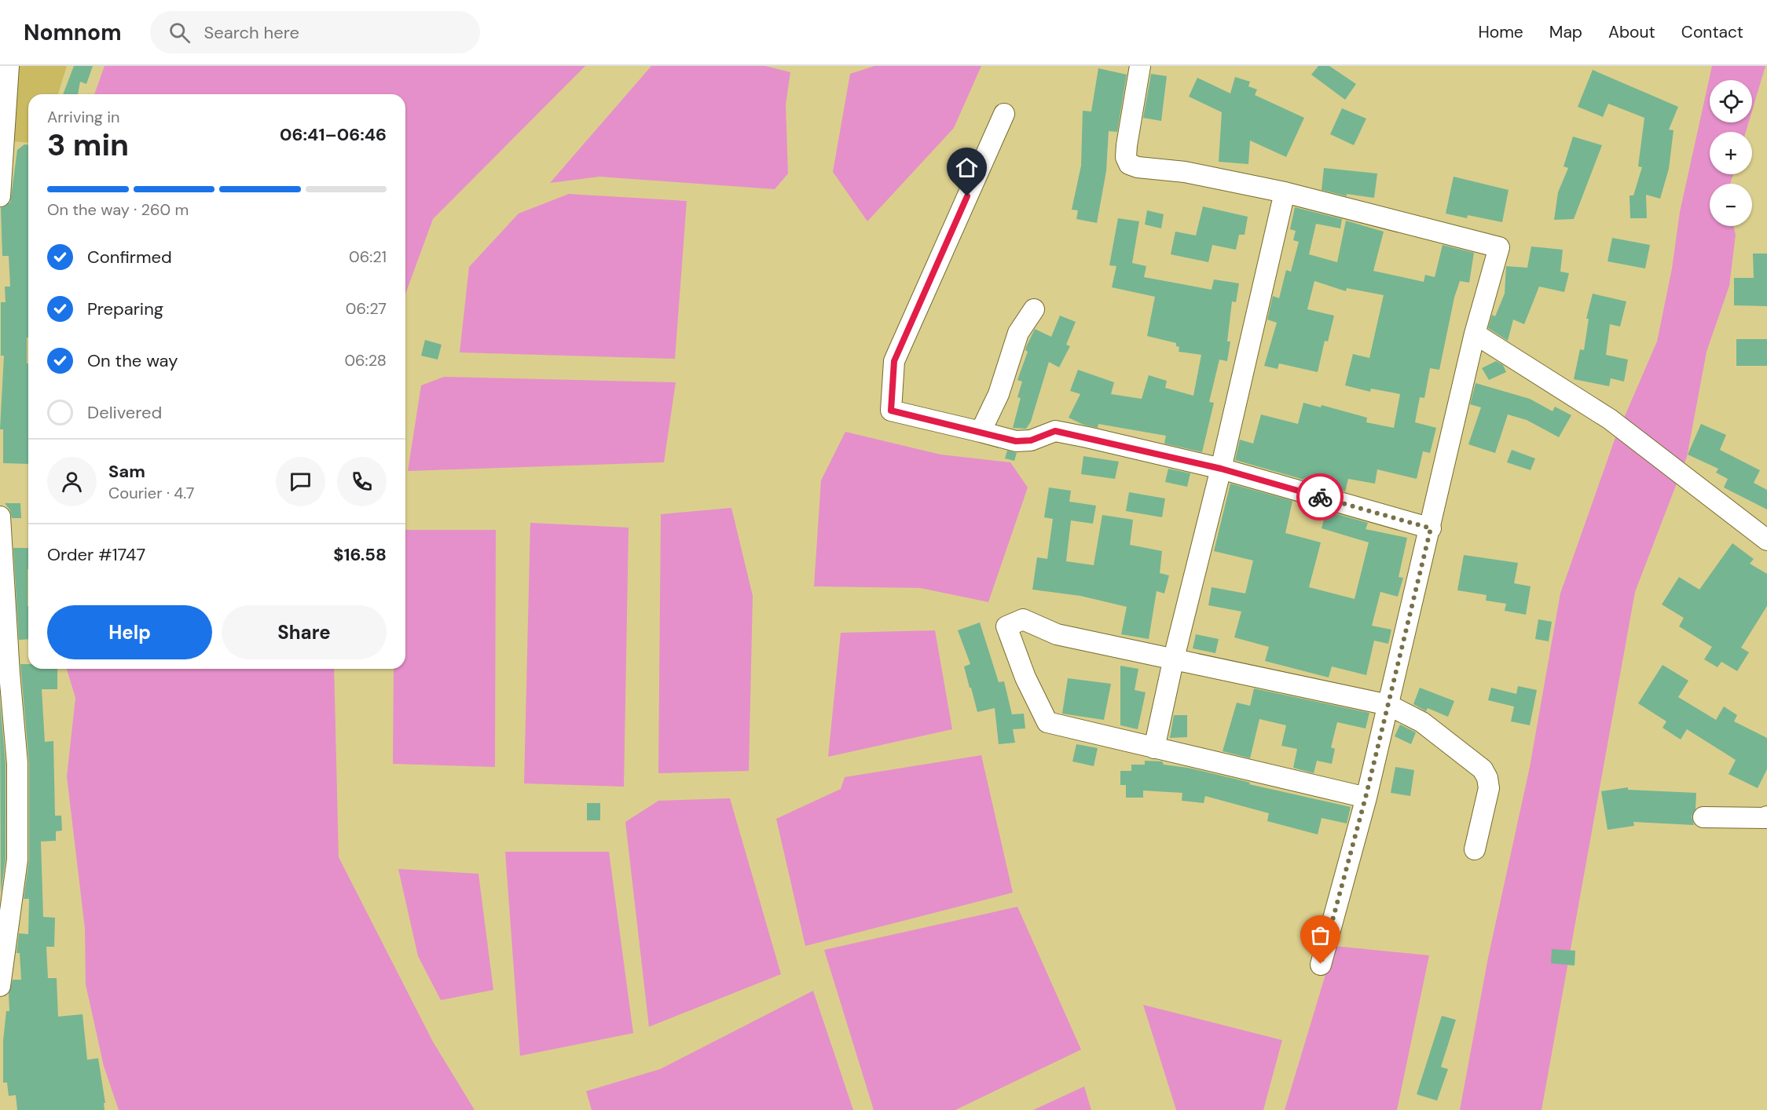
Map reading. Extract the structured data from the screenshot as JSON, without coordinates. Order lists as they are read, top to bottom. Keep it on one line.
{"page":{"header":"Nomnom","search":"Search here","nav":["Home","Map","About","Contact"],"map_buttons":["+","−"],"heading":["3 min","Arriving in","06:41–06:46"],"panel":["Sam","Courier · 4.7","Order #1747","$16.58"],"bar":"On the way · 260 m","list":[["Confirmed","06:21"],["Preparing","06:27"],["On the way","06:28"],"Delivered"],"buttons":["Help","Share"]}}
